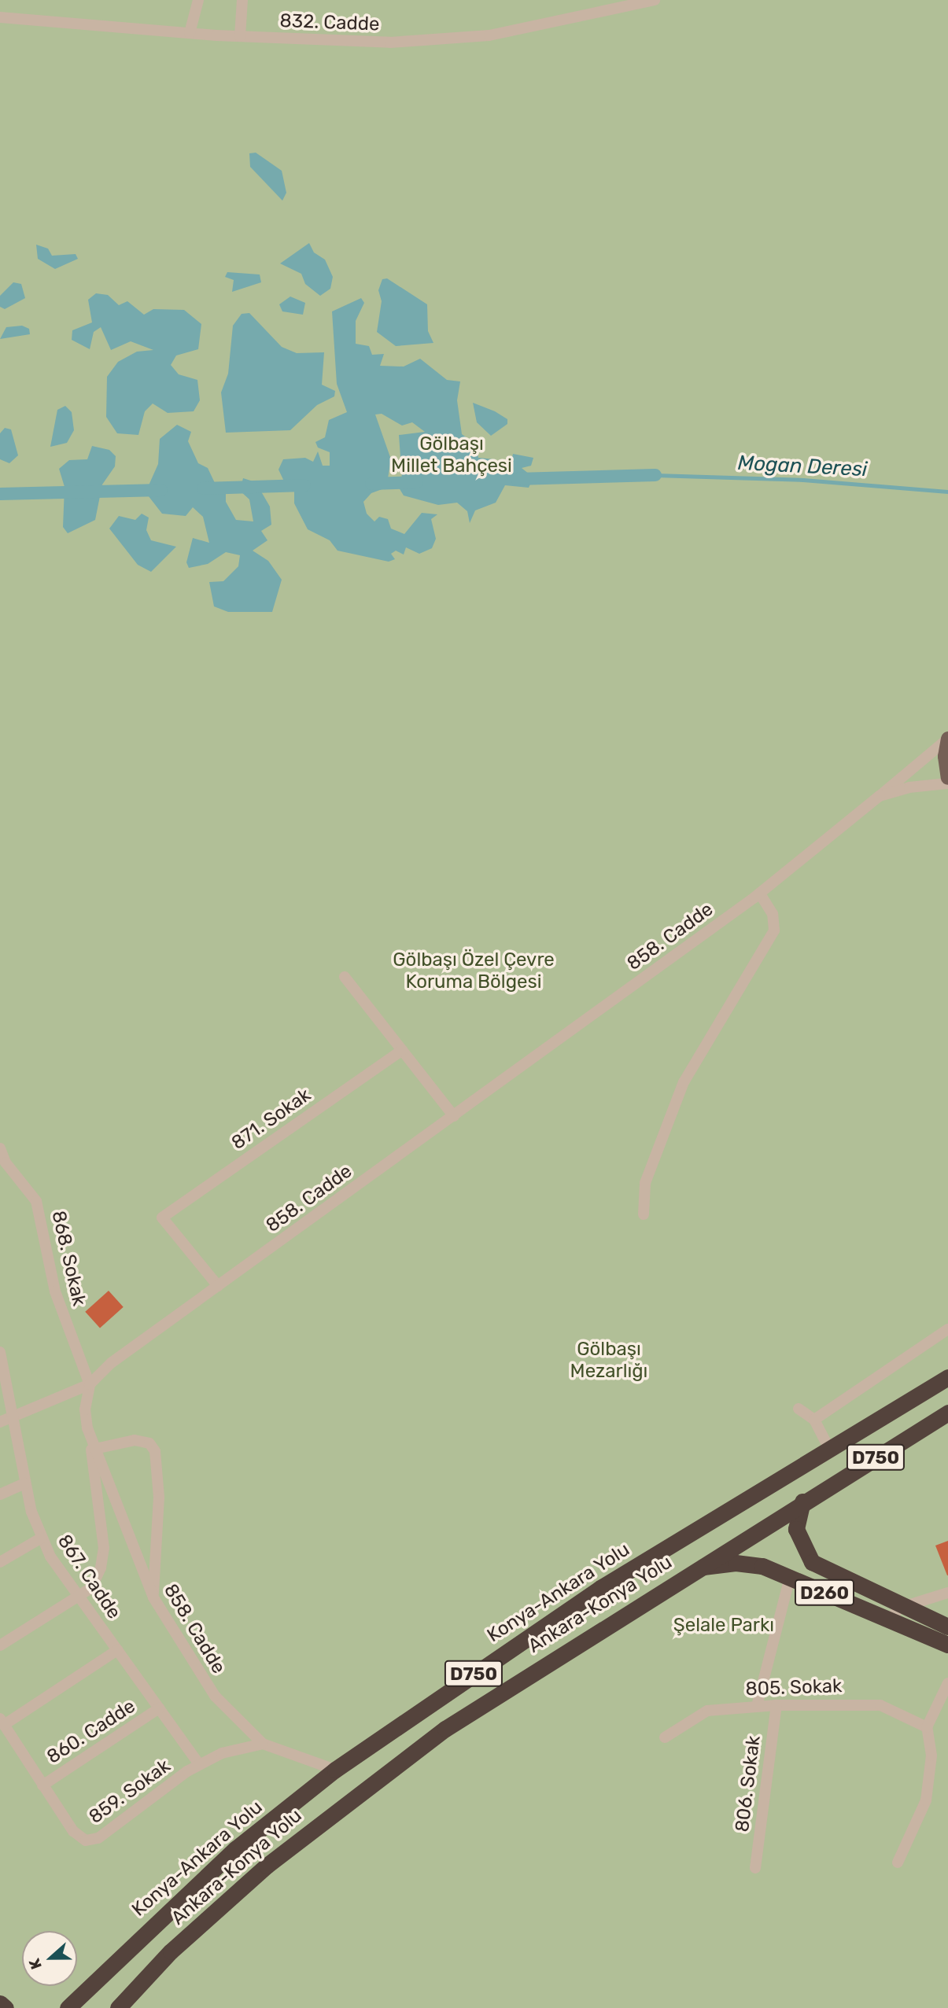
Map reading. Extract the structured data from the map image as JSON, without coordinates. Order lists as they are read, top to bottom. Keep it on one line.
{"streets":{"highway":["D750","Konya-Ankara Yolu","D260","Ankara-Konya Yolu"],"street":["832. Cadde","858. Cadde","871. Sokak","868. Sokak","867. Cadde","805. Sokak","860. Cadde","806. Sokak","859. Sokak"]},"crossings":[["858. Cadde","871. Sokak"],["858. Cadde","868. Sokak"],["858. Cadde","859. Sokak"],["867. Cadde","860. Cadde"],["867. Cadde","859. Sokak"],["D260","Ankara-Konya Yolu"],["805. Sokak","806. Sokak"],["860. Cadde","859. Sokak"]],"water":["Mogan Deresi"],"parks":["Gölbaşı Millet Bahçesi","Gölbaşı Özel Çevre Koruma Bölgesi","Gölbaşı Mezarlığı","Şelale Parkı"],"north":"left"}
